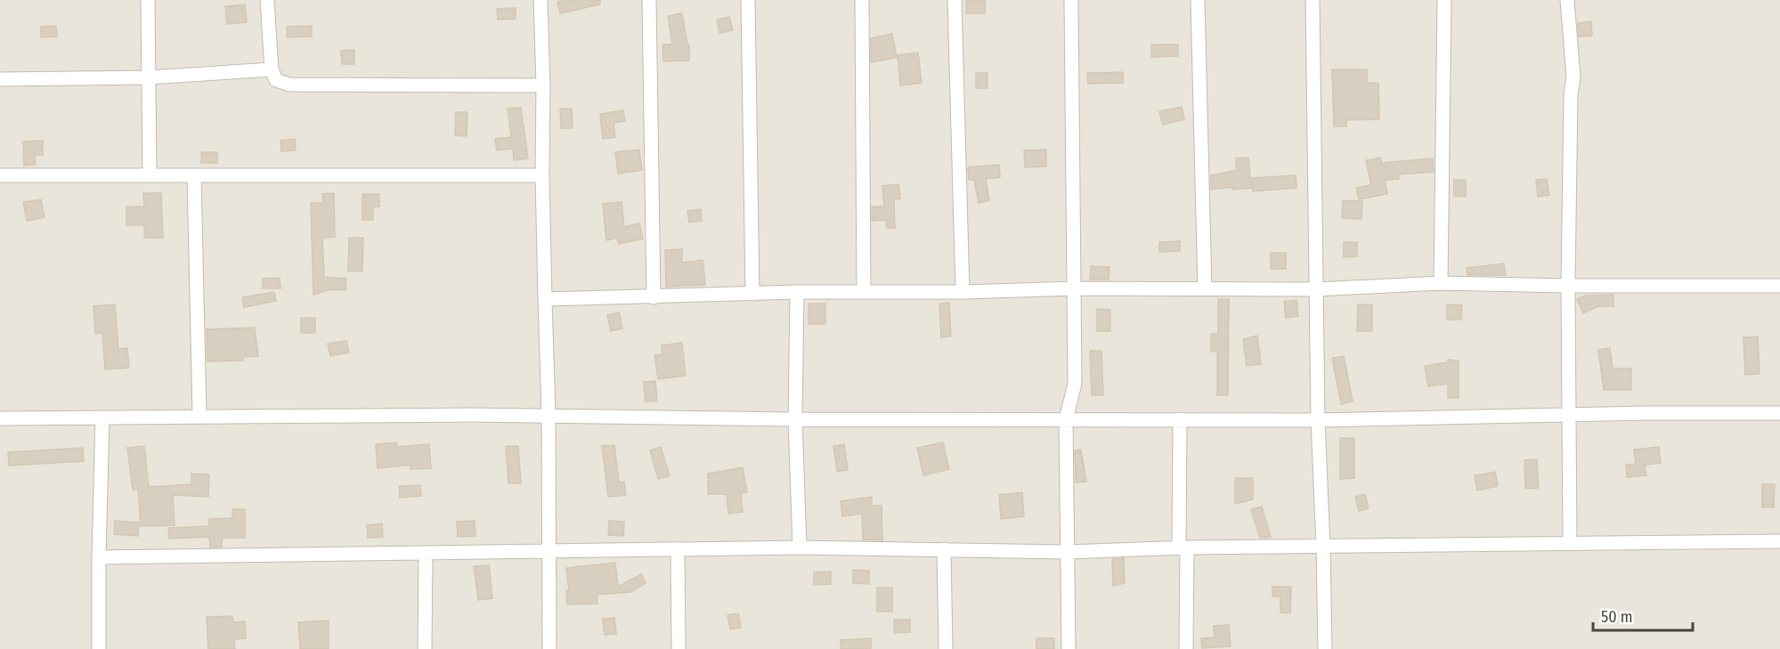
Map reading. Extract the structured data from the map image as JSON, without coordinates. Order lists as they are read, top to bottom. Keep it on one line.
{"scale_bar":"50 m"}
